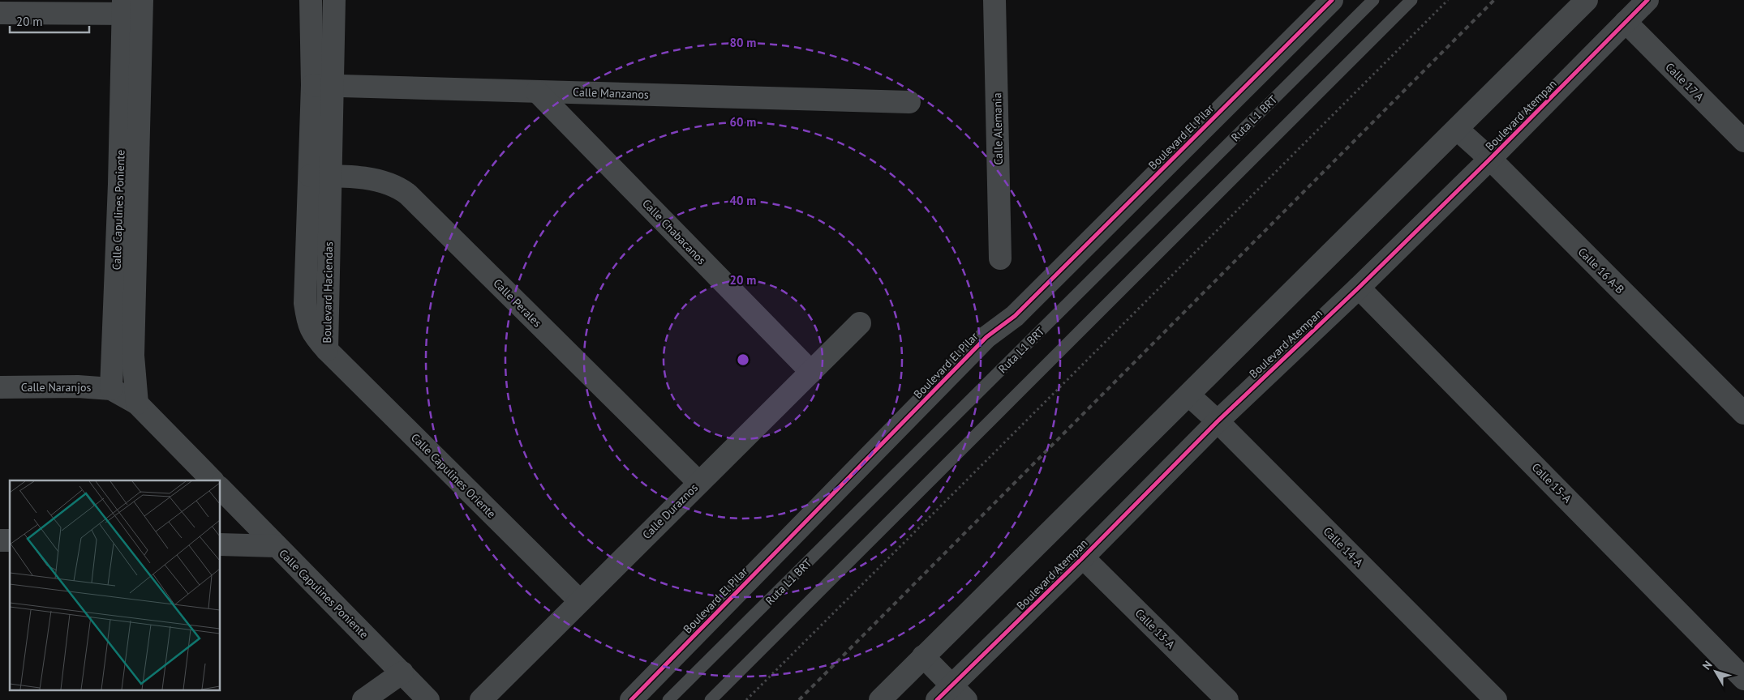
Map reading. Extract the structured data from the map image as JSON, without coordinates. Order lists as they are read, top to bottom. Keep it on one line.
{"streets":{"street":["Calle 17 A","Calle Manzanos","Boulevard Atempan","Calle Alemania","Boulevard El Pilar","Calle Capulines Poniente","Calle Chabacanos","Calle 16 A-B","Boulevard Haciendas","Calle Perales","Calle Naranjos","Calle Capulines Oriente","Calle 15-A","Calle Duraznos","Calle 14-A","Calle 13-A"],"lane":["Ruta L1 BRT"]},"crossings":[["Calle 17 A","Boulevard Atempan"],["Calle Manzanos","Calle Chabacanos"],["Calle Manzanos","Boulevard Haciendas"],["Boulevard Atempan","Calle 16 A-B"],["Boulevard Atempan","Calle 15-A"],["Boulevard Atempan","Calle 14-A"],["Boulevard Atempan","Calle 13-A"],["Calle Capulines Poniente","Calle Naranjos"],["Calle Chabacanos","Calle Duraznos"],["Boulevard Haciendas","Calle Perales"],["Boulevard Haciendas","Calle Capulines Oriente"],["Calle Perales","Calle Duraznos"],["Calle Capulines Oriente","Calle Duraznos"]],"scale_bar":"20 m","north":"top left","rings":["80 m","60 m","40 m","20 m"]}
